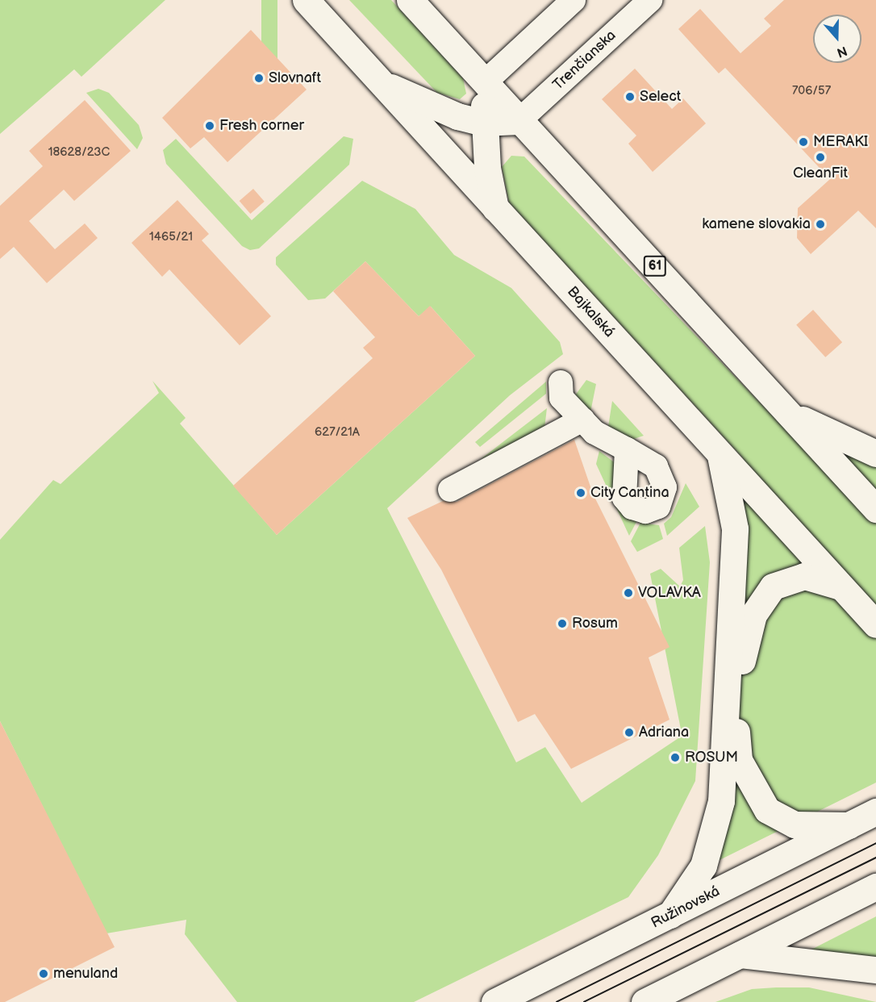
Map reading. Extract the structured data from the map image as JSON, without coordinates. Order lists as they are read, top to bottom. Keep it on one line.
{"streets":{"main road":["61","Bajkalská","Ružinovská"],"street":["Trenčianska"]},"crossings":[["Trenčianska","61"]],"places":["Slovnaft","Select","Fresh corner","MERAKI","CleanFit","kamene slovakia","City Cantina","VOLAVKA","Rosum","Adriana","ROSUM","menuland"],"house_numbers":["706/57","18628/23C","1465/21","627/21A"],"north":"bottom"}
